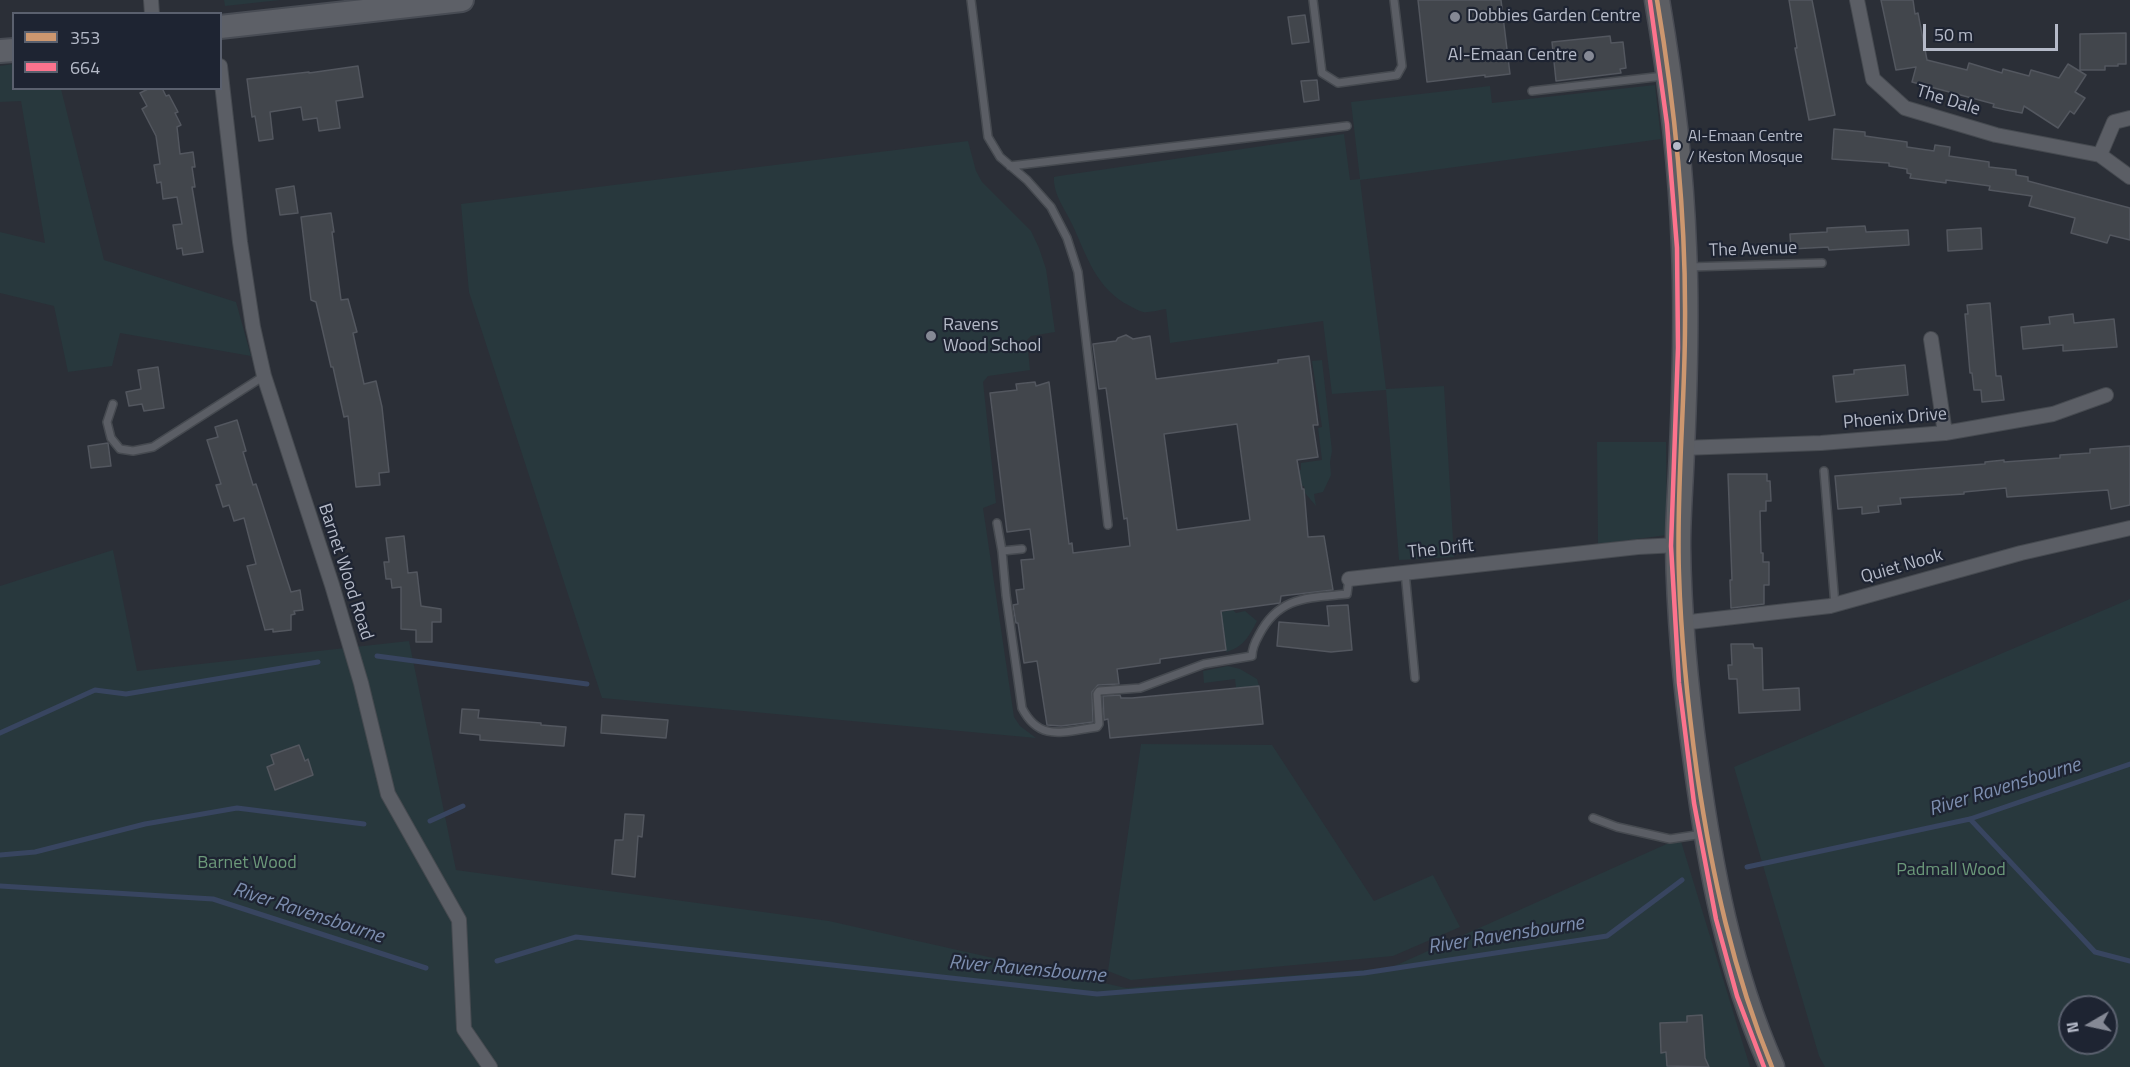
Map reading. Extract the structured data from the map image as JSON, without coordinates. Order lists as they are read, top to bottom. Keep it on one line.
{"streets":{"street":["The Dale","Phoenix Drive","The Drift","Quiet Nook","Barnet Wood Road"],"lane":["The Avenue"]},"water":["River Ravensbourne"],"parks":["Barnet Wood","Padmall Wood"],"places":["Dobbies Garden Centre","Al-Emaan Centre","Al-Emaan Centre / Keston Mosque","Ravens Wood School"],"lines":["transit line 353","transit line 664"],"legend":["353","664"],"scale_bar":"50 m","north":"left"}
